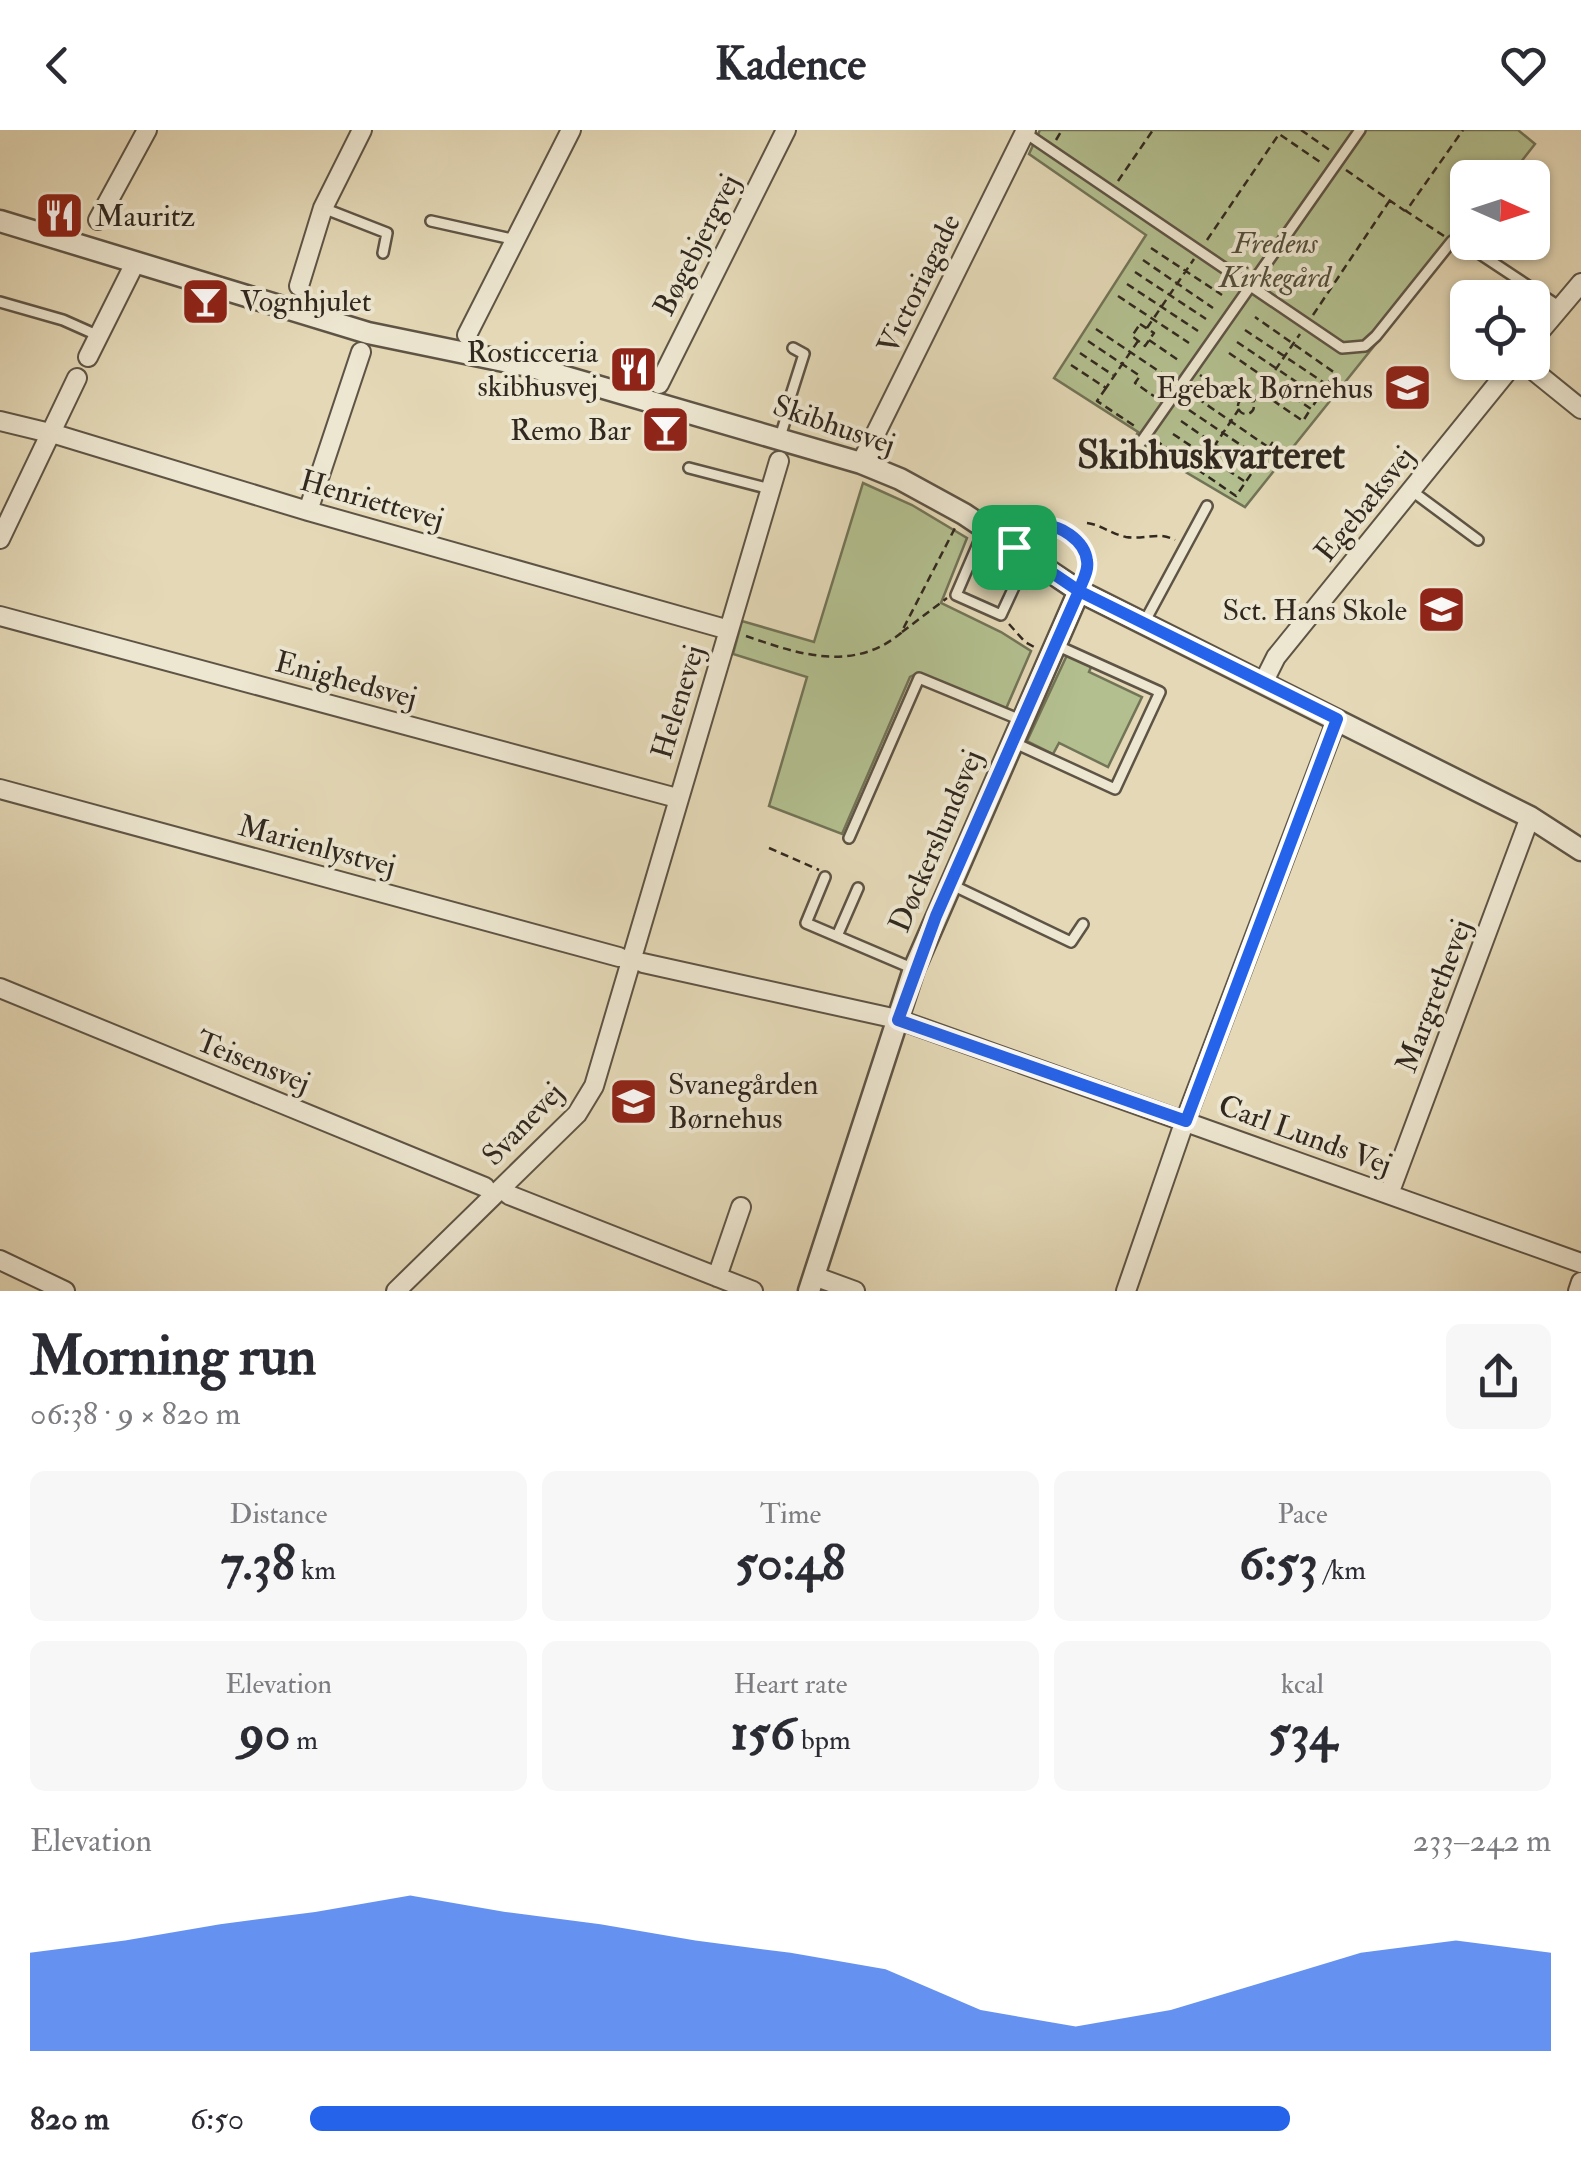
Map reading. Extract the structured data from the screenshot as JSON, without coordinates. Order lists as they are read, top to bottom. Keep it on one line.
{"streets":{"street":["Bøgebjergvej","Victoriagade","Skibhusvej","Henriettevej","Egebæksvej","Enighedsvej","Helenevej","Døckerslundsvej","Marienlystvej","Margrethevej","Teisensvej","Svanevej","Carl Lunds Vej"]},"crossings":[["Victoriagade","Skibhusvej"],["Skibhusvej","Egebæksvej"],["Skibhusvej","Døckerslundsvej"],["Skibhusvej","Margrethevej"],["Henriettevej","Helenevej"],["Enighedsvej","Helenevej"],["Helenevej","Marienlystvej"],["Helenevej","Svanevej"],["Døckerslundsvej","Marienlystvej"],["Døckerslundsvej","Carl Lunds Vej"],["Marienlystvej","Svanevej"],["Marienlystvej","Carl Lunds Vej"],["Margrethevej","Carl Lunds Vej"]],"districts":["Skibhuskvarteret"],"parks":["Fredens Kirkegård"],"places":{"restaurant":["Mauritz","Rosticceria skibhusvej"],"bar":["Vognhjulet","Remo Bar"],"school or university":["Egebæk Børnehus","Sct. Hans Skole","Svanegården Børnehus"]},"north":"right","page":{"header":"Kadence","heading":["Morning run","06:38 · 9 × 820 m"],"stats":[["Distance","7.38 km"],["Time","50:48"],["Pace","6:53 /km"],["Elevation","90 m"],["Heart rate","156 bpm"],["kcal","534"]],"chart":["Elevation","233–242 m"],"list":[{"name":"820 m","note":"6:50"}]}}
